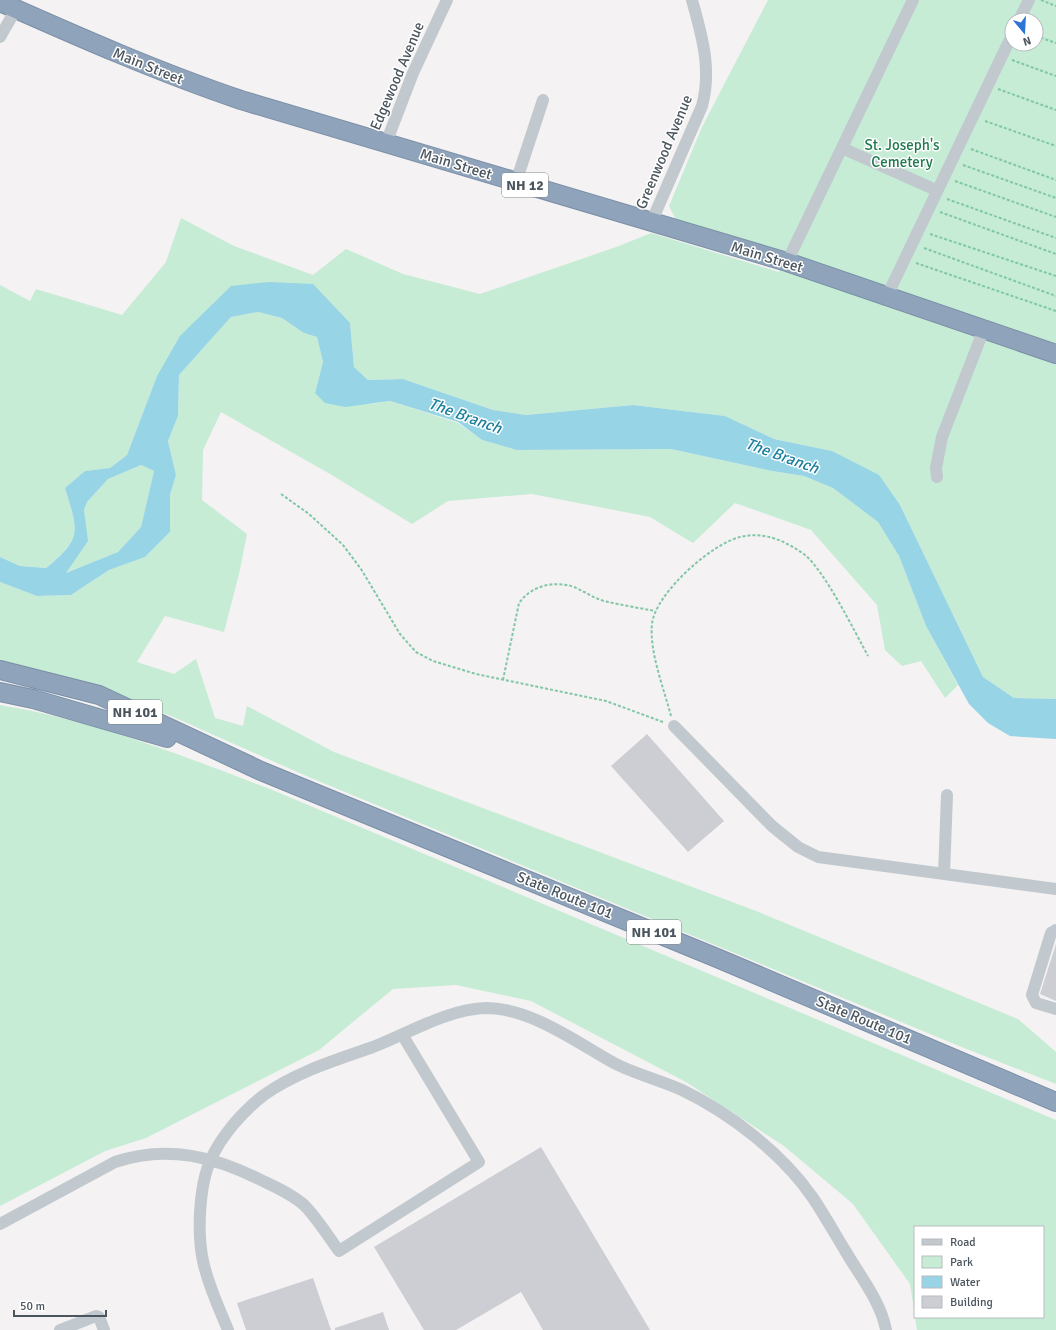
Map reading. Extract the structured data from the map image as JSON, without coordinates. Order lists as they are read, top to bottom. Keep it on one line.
{"streets":{"highway":["Main Street","NH 12","NH 101","State Route 101"],"street":["Edgewood Avenue","Greenwood Avenue"]},"crossings":[["Main Street","Edgewood Avenue"],["Main Street","Greenwood Avenue"]],"water":["The Branch"],"parks":["St. Joseph's Cemetery"],"legend":["Road","Park","Water","Building"],"scale_bar":"50 m","north":"bottom"}
